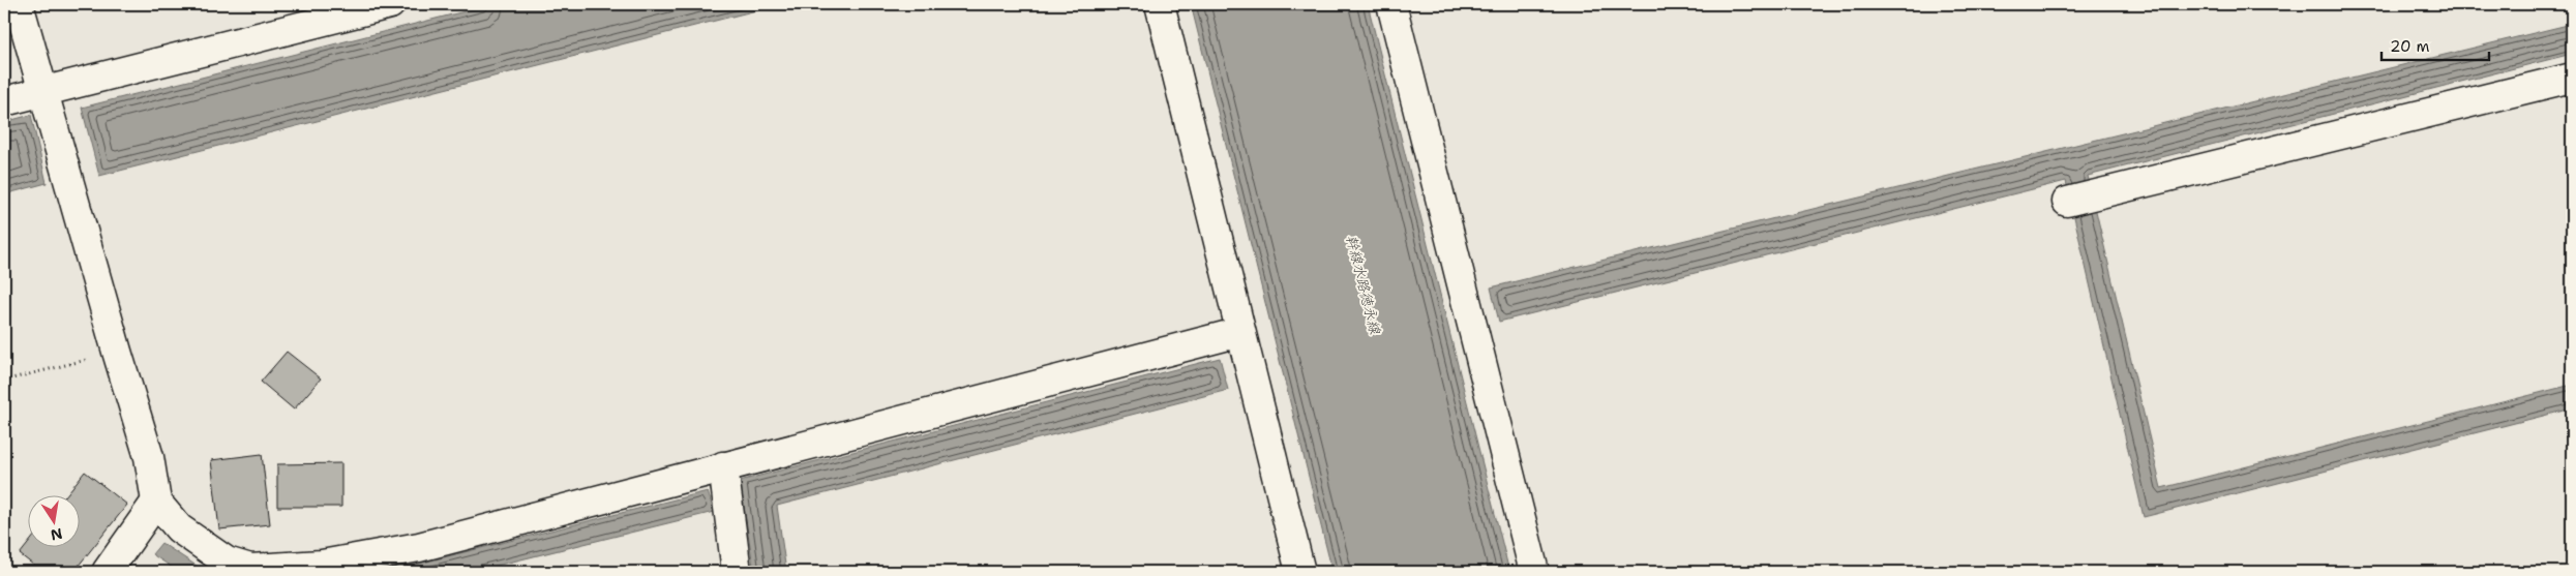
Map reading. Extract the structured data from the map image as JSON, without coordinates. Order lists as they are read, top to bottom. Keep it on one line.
{"water":["幹線水路徳永線"],"scale_bar":"20 m","north":"bottom"}
